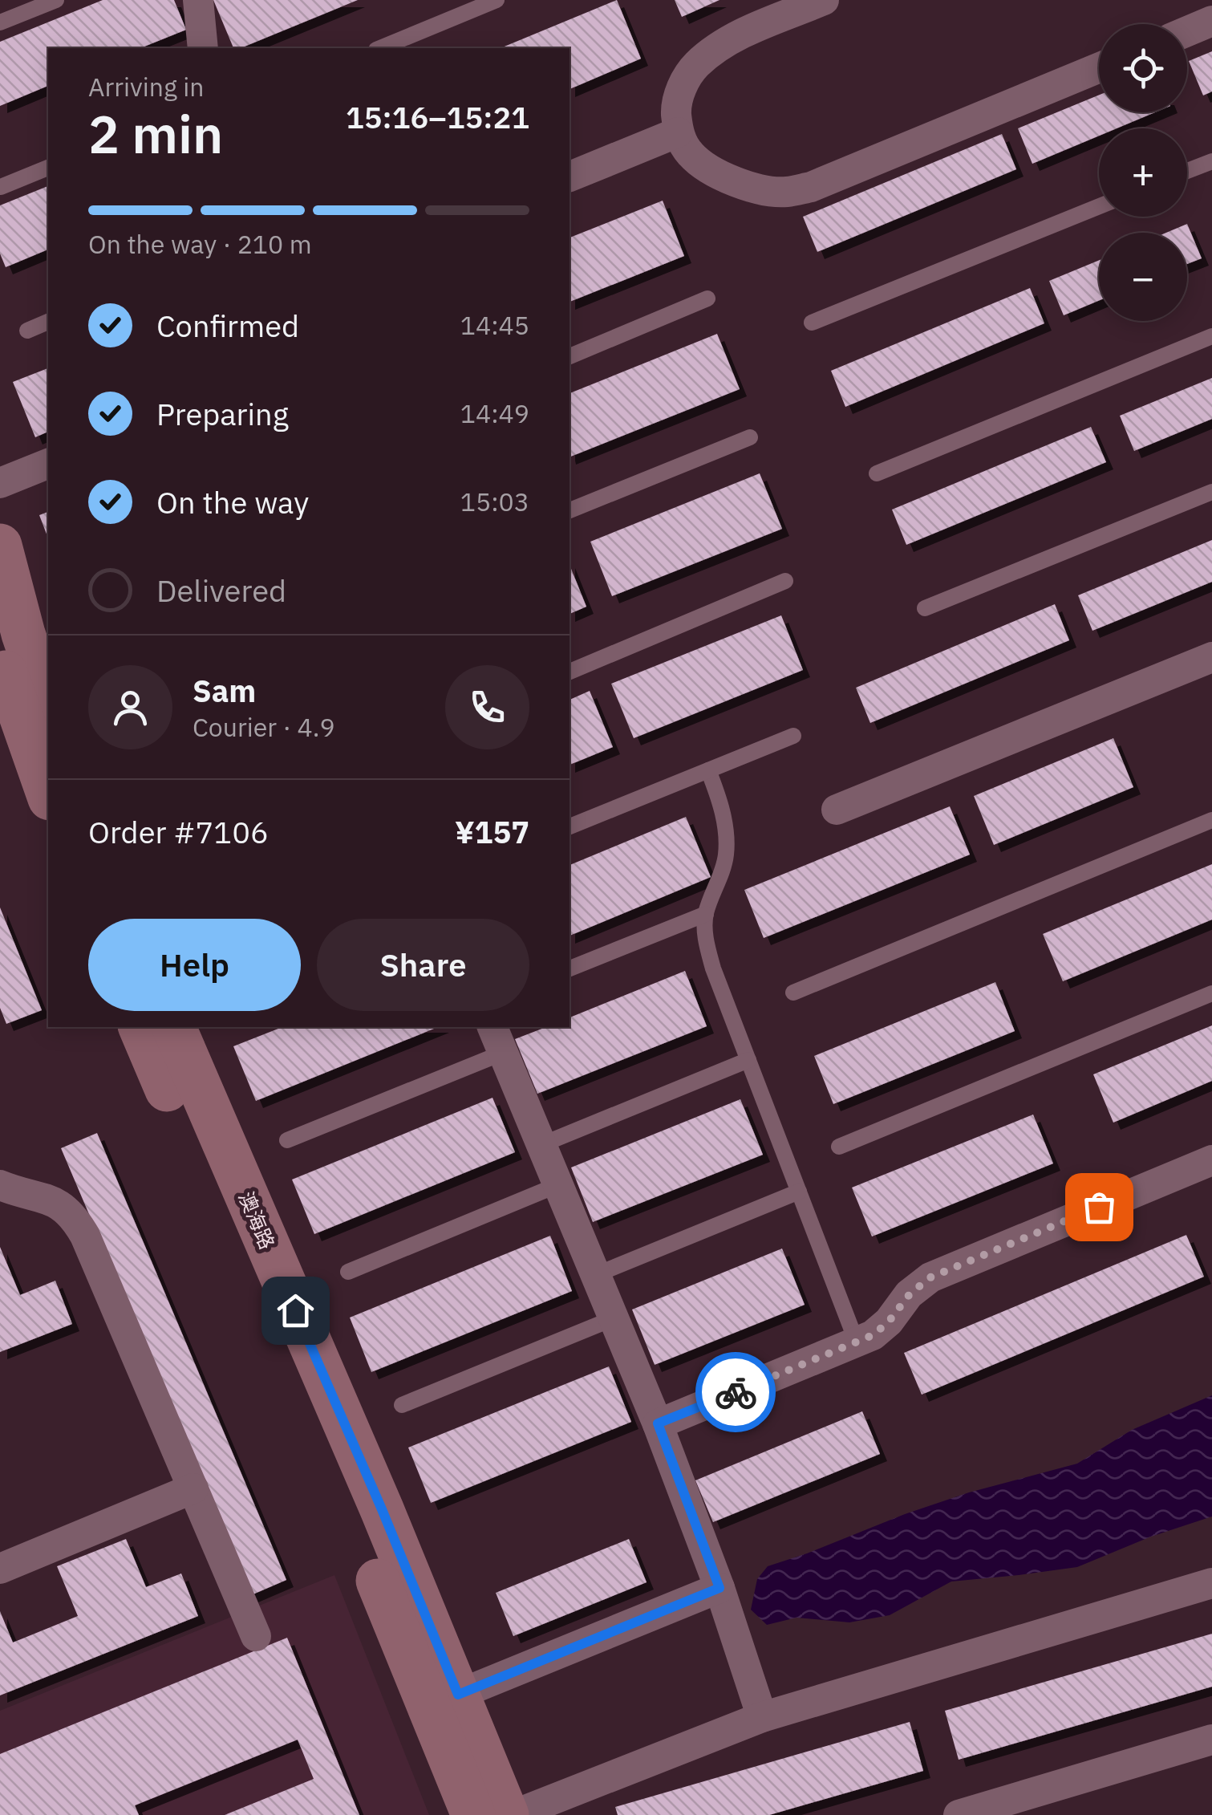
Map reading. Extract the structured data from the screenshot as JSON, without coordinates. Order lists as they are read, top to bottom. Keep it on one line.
{"streets":{"main road":["澳海路"]},"page":{"map_buttons":["+","−"],"heading":["2 min","Arriving in","15:16–15:21"],"panel":["Sam","Courier · 4.9","Order #7106","¥157"],"bar":"On the way · 210 m","list":[["Confirmed","14:45"],["Preparing","14:49"],["On the way","15:03"],"Delivered"],"buttons":["Help","Share"]}}
